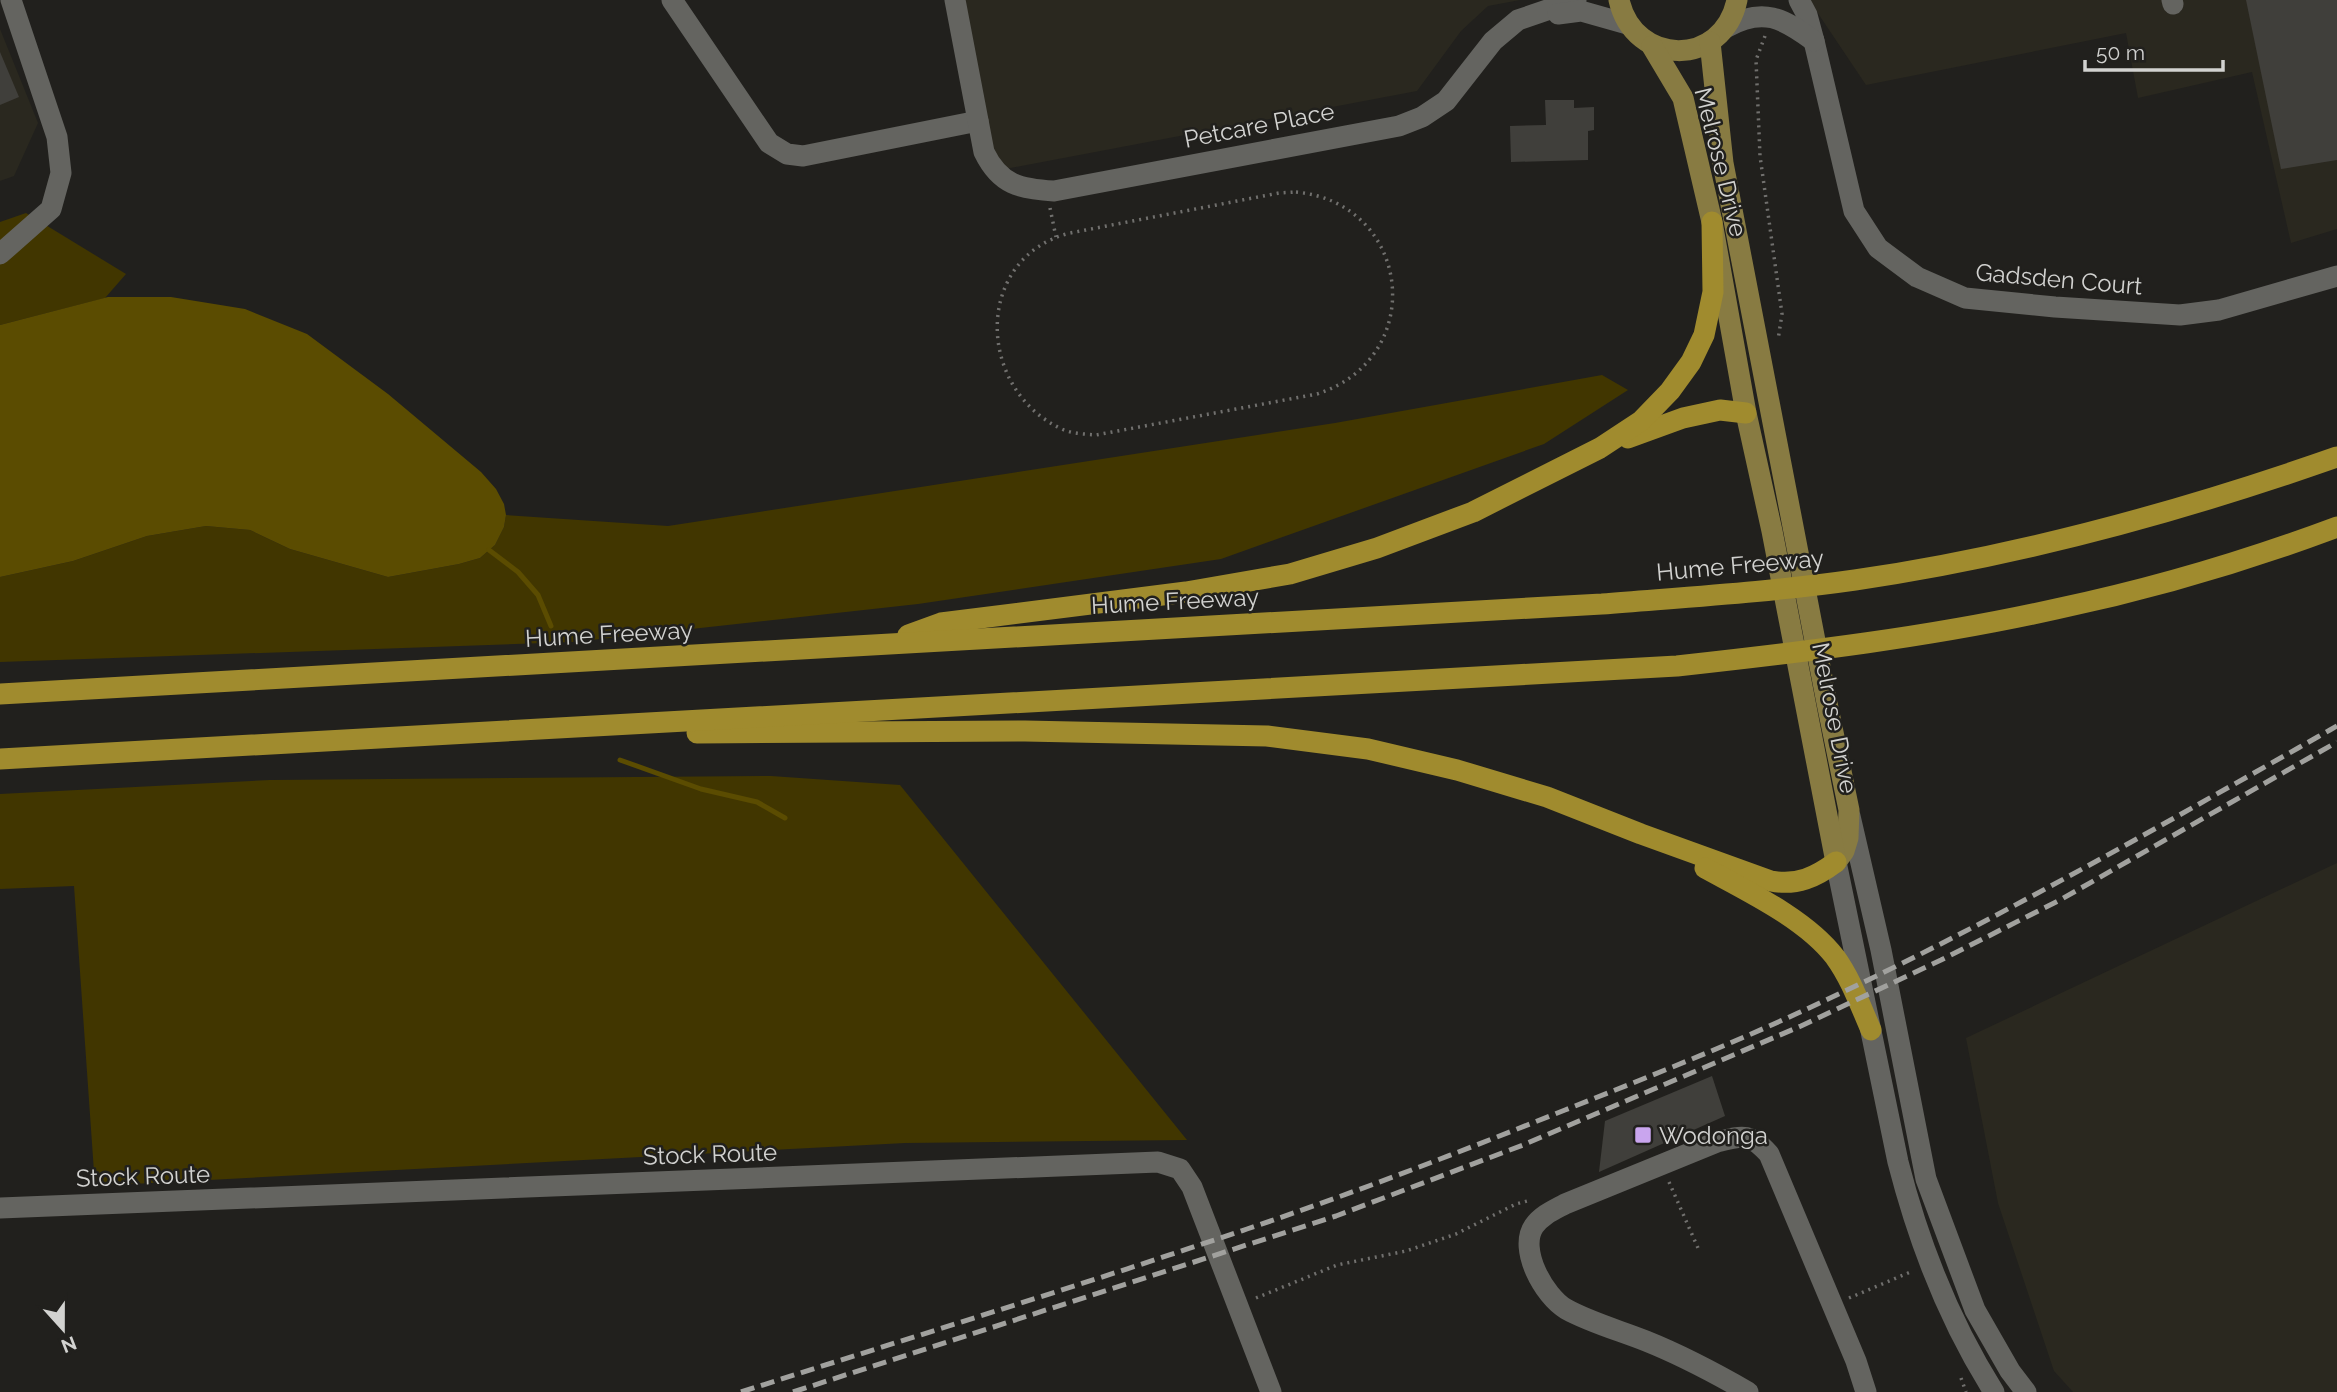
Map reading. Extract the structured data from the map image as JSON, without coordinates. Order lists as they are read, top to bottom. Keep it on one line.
{"streets":{"highway":["Hume Freeway"],"main road":["Melrose Drive"],"street":["Petcare Place","Gadsden Court","Stock Route"]},"places":{"transit":["Wodonga"]},"scale_bar":"50 m","north":"bottom"}
